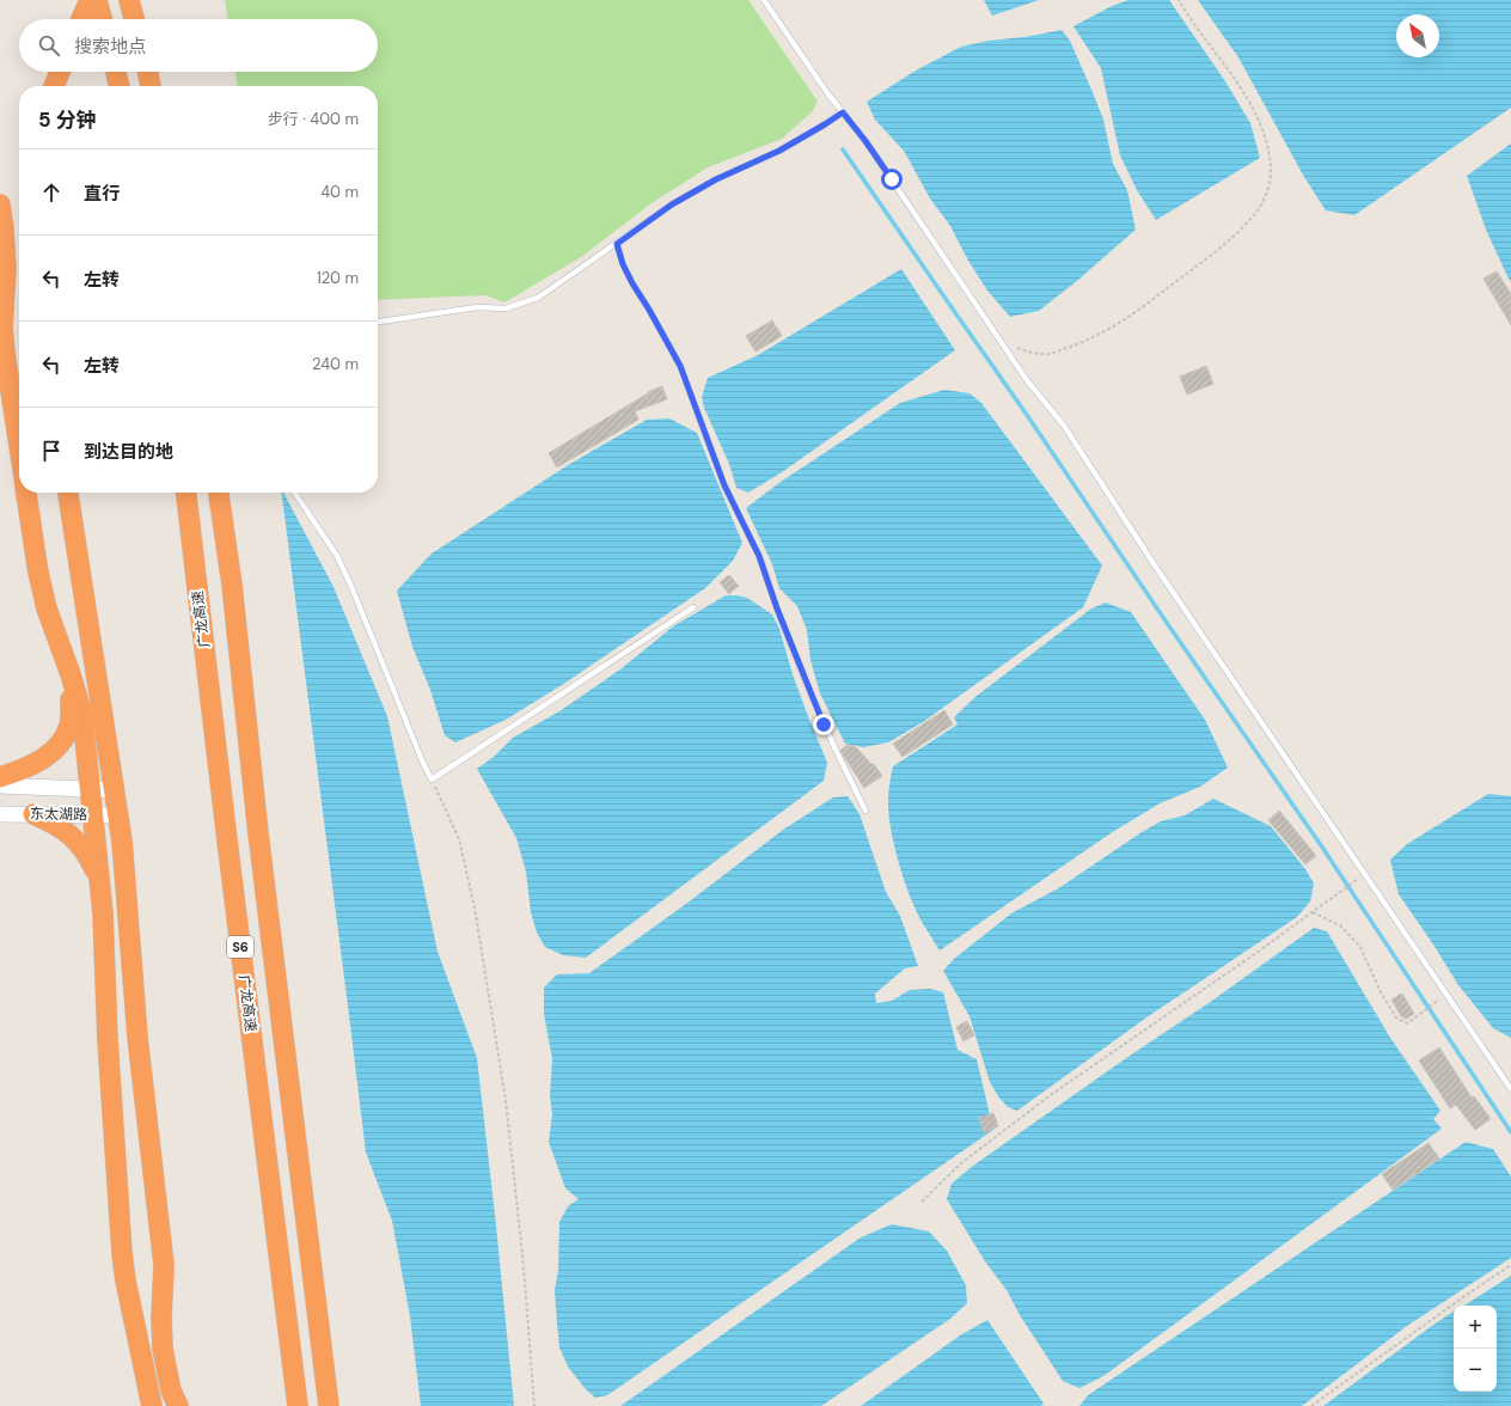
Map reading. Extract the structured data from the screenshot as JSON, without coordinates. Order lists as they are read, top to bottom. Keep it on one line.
{"streets":{"highway":["广龙高速","S6"],"main road":["东太湖路"]},"north":"top left","page":{"search":"搜索地点","heading":["5 分钟","步行 · 400 m"],"list":[["直行","40 m"],["左转","120 m"],["左转","240 m"],"到达目的地"],"map_buttons":["+","−"]}}
